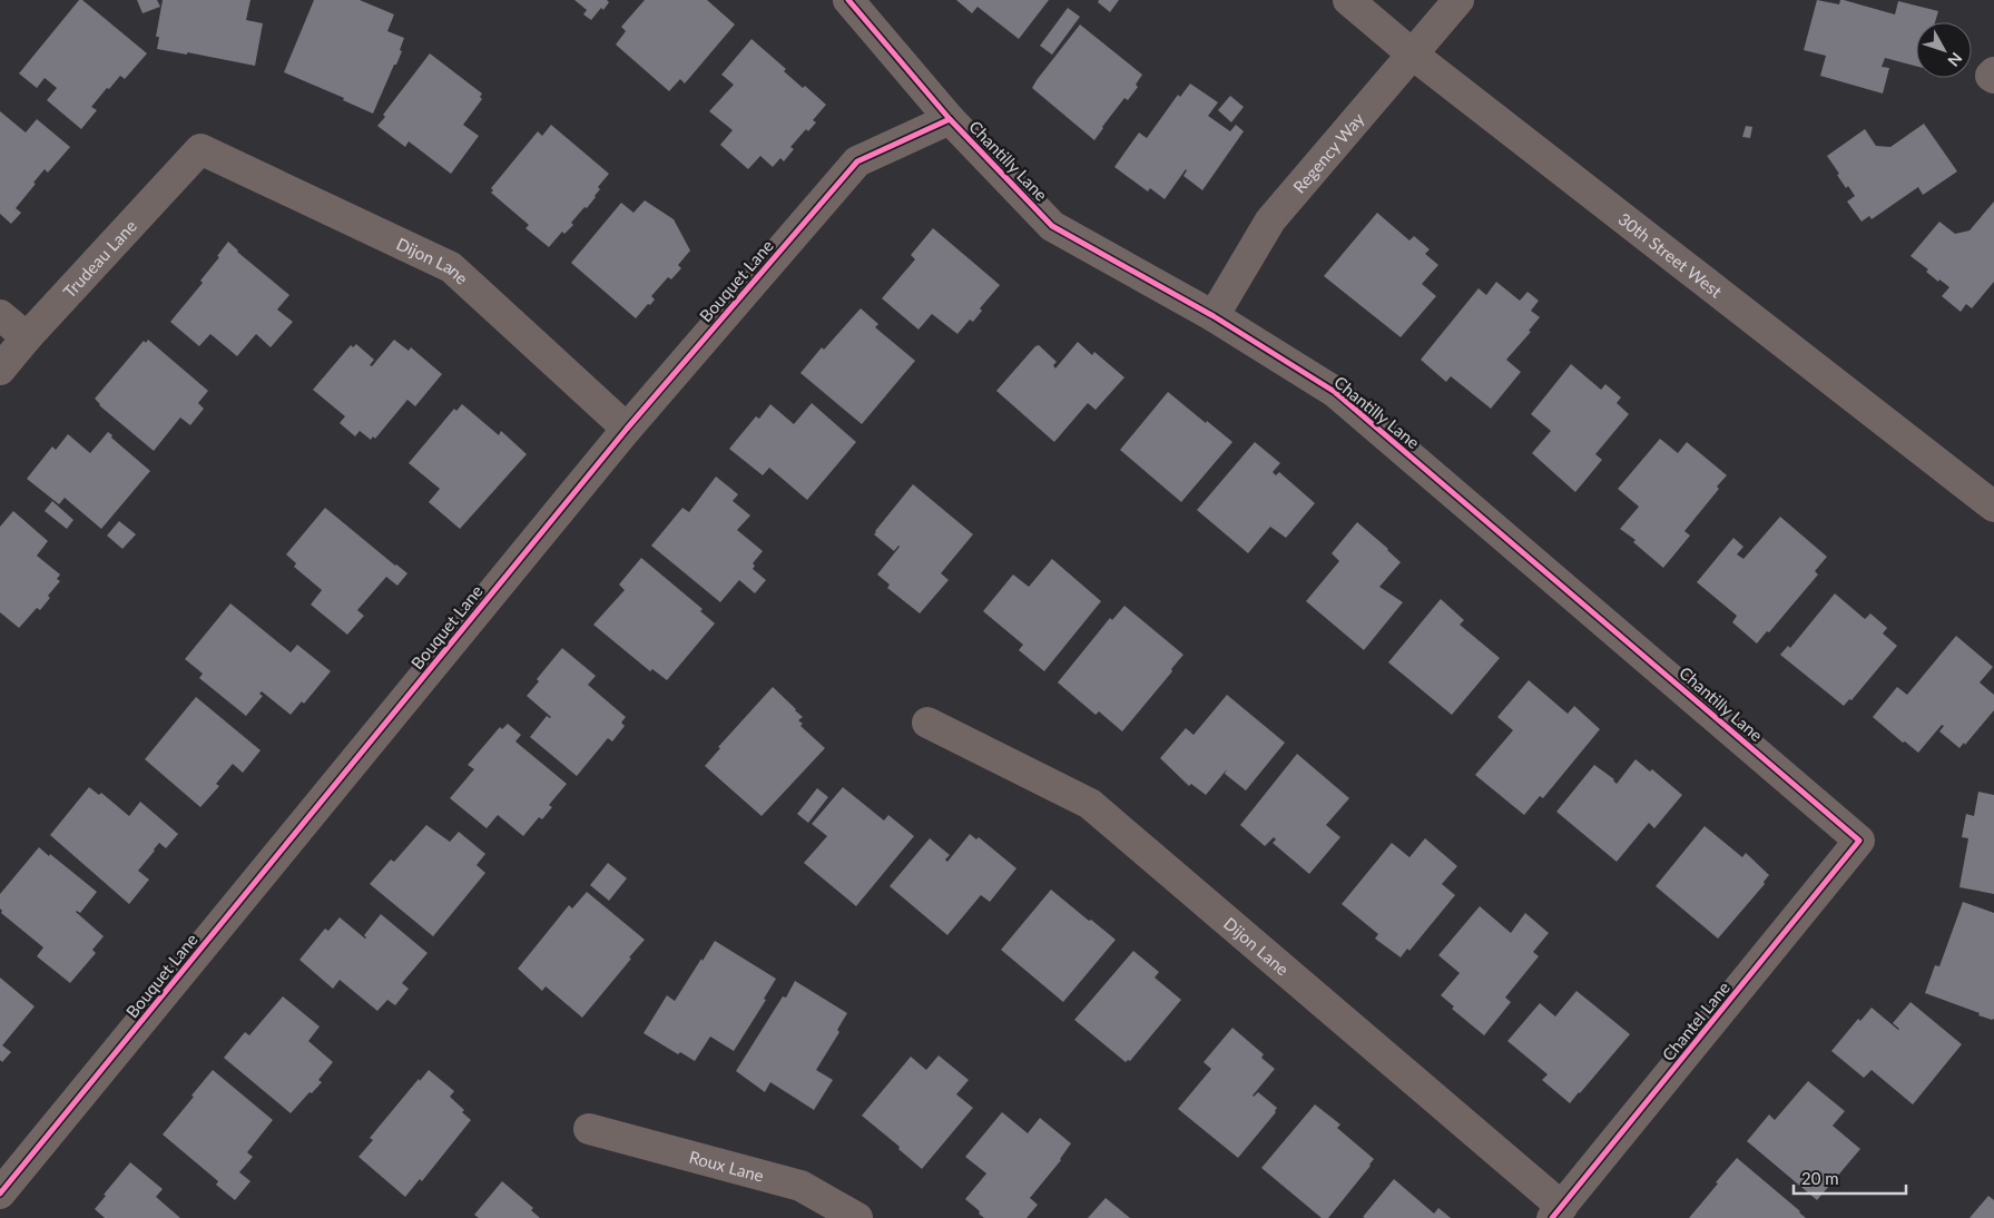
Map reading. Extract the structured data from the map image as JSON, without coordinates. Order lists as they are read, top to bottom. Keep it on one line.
{"streets":{"street":["Regency Way","Chantilly Lane","30th Street West","Trudeau Lane","Dijon Lane","Bouquet Lane","Chantel Lane","Roux Lane"]},"crossings":[["Regency Way","Chantilly Lane"],["Regency Way","30th Street West"],["Chantilly Lane","Bouquet Lane"],["Chantilly Lane","Chantel Lane"],["Trudeau Lane","Dijon Lane"],["Dijon Lane","Bouquet Lane"],["Dijon Lane","Chantel Lane"]],"scale_bar":"20 m","north":"bottom right"}
